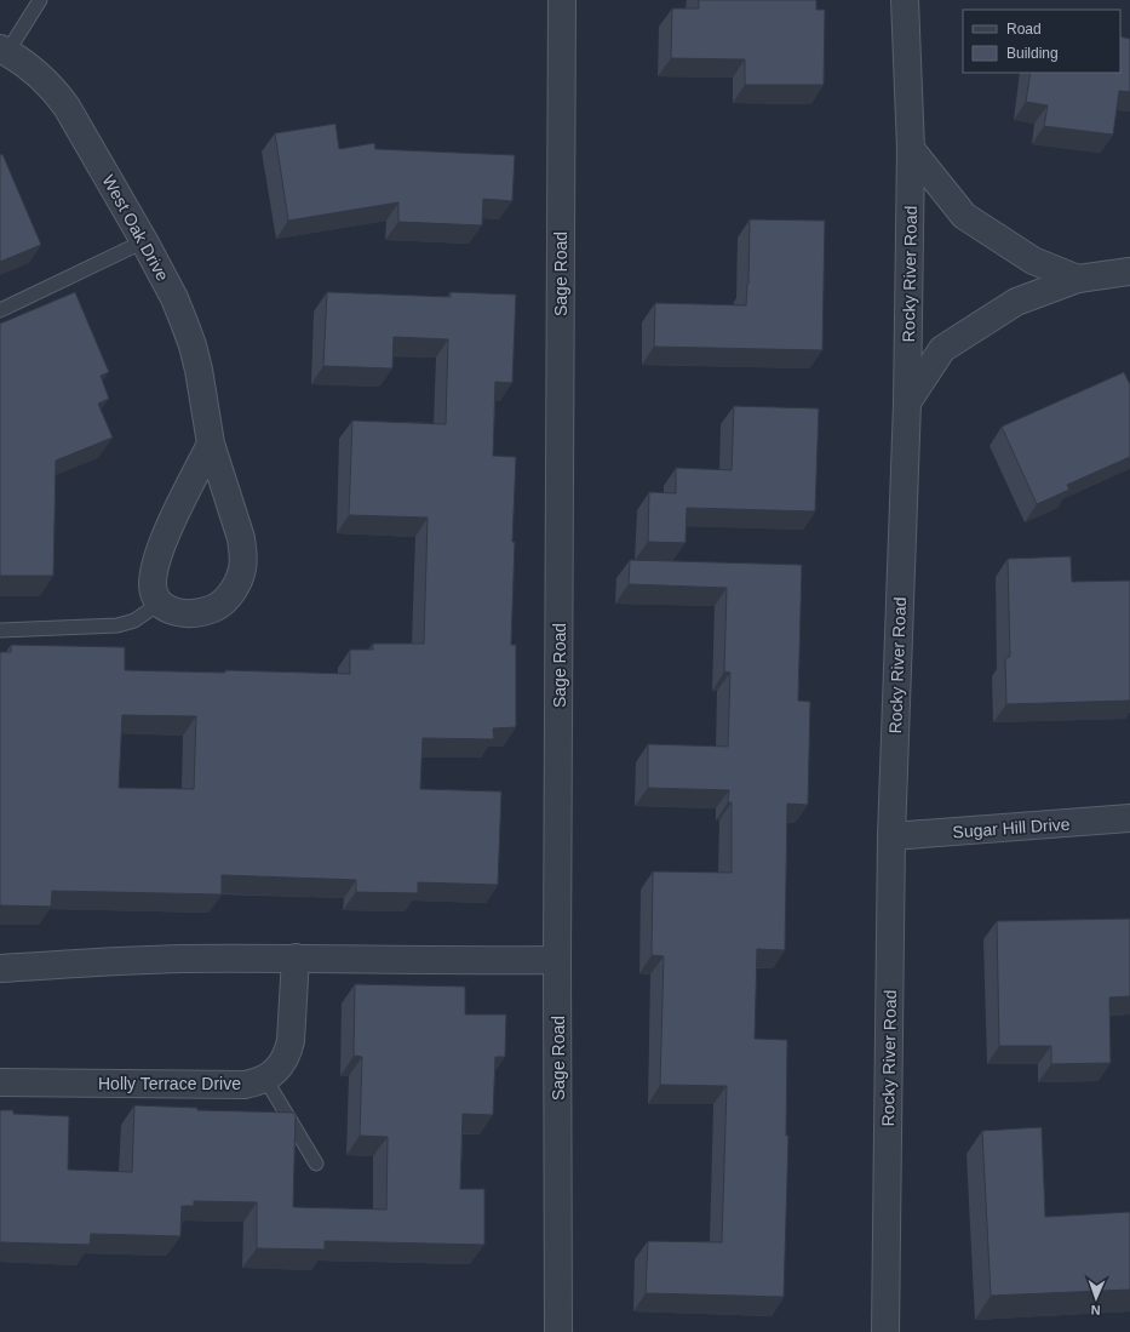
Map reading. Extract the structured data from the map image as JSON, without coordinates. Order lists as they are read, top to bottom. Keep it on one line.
{"streets":{"street":["West Oak Drive","Sage Road","Rocky River Road","Sugar Hill Drive","Holly Terrace Drive"]},"crossings":[["Rocky River Road","Sugar Hill Drive"]],"legend":["Road","Building"],"north":"bottom"}
